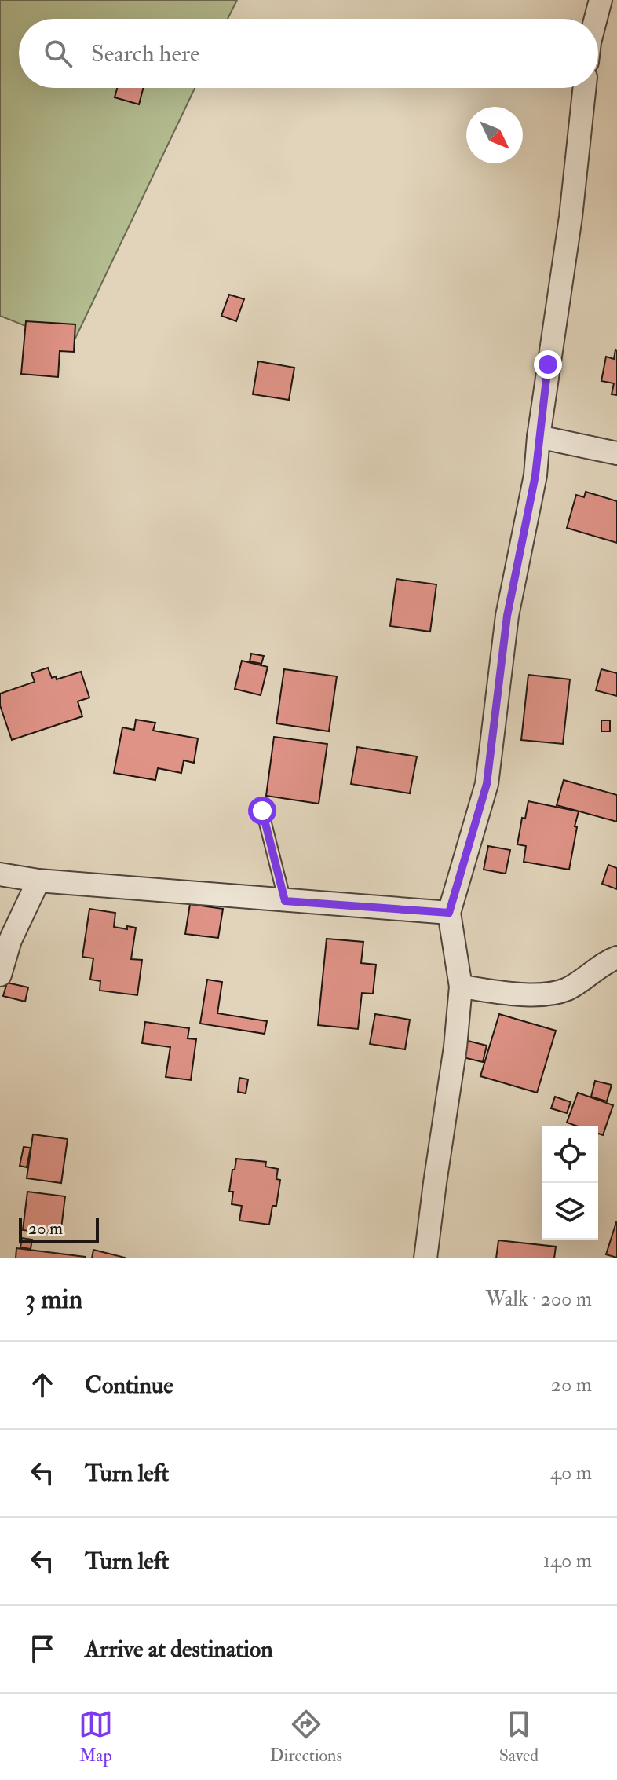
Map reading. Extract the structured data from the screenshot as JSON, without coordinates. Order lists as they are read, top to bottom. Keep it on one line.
{"scale_bar":"20 m","north":"bottom right","page":{"search":"Search here","scale":"20 m","heading":["3 min","Walk · 200 m"],"list":[["Continue","20 m"],["Turn left","40 m"],["Turn left","140 m"],"Arrive at destination"],"nav":["Map","Directions","Saved"]}}
